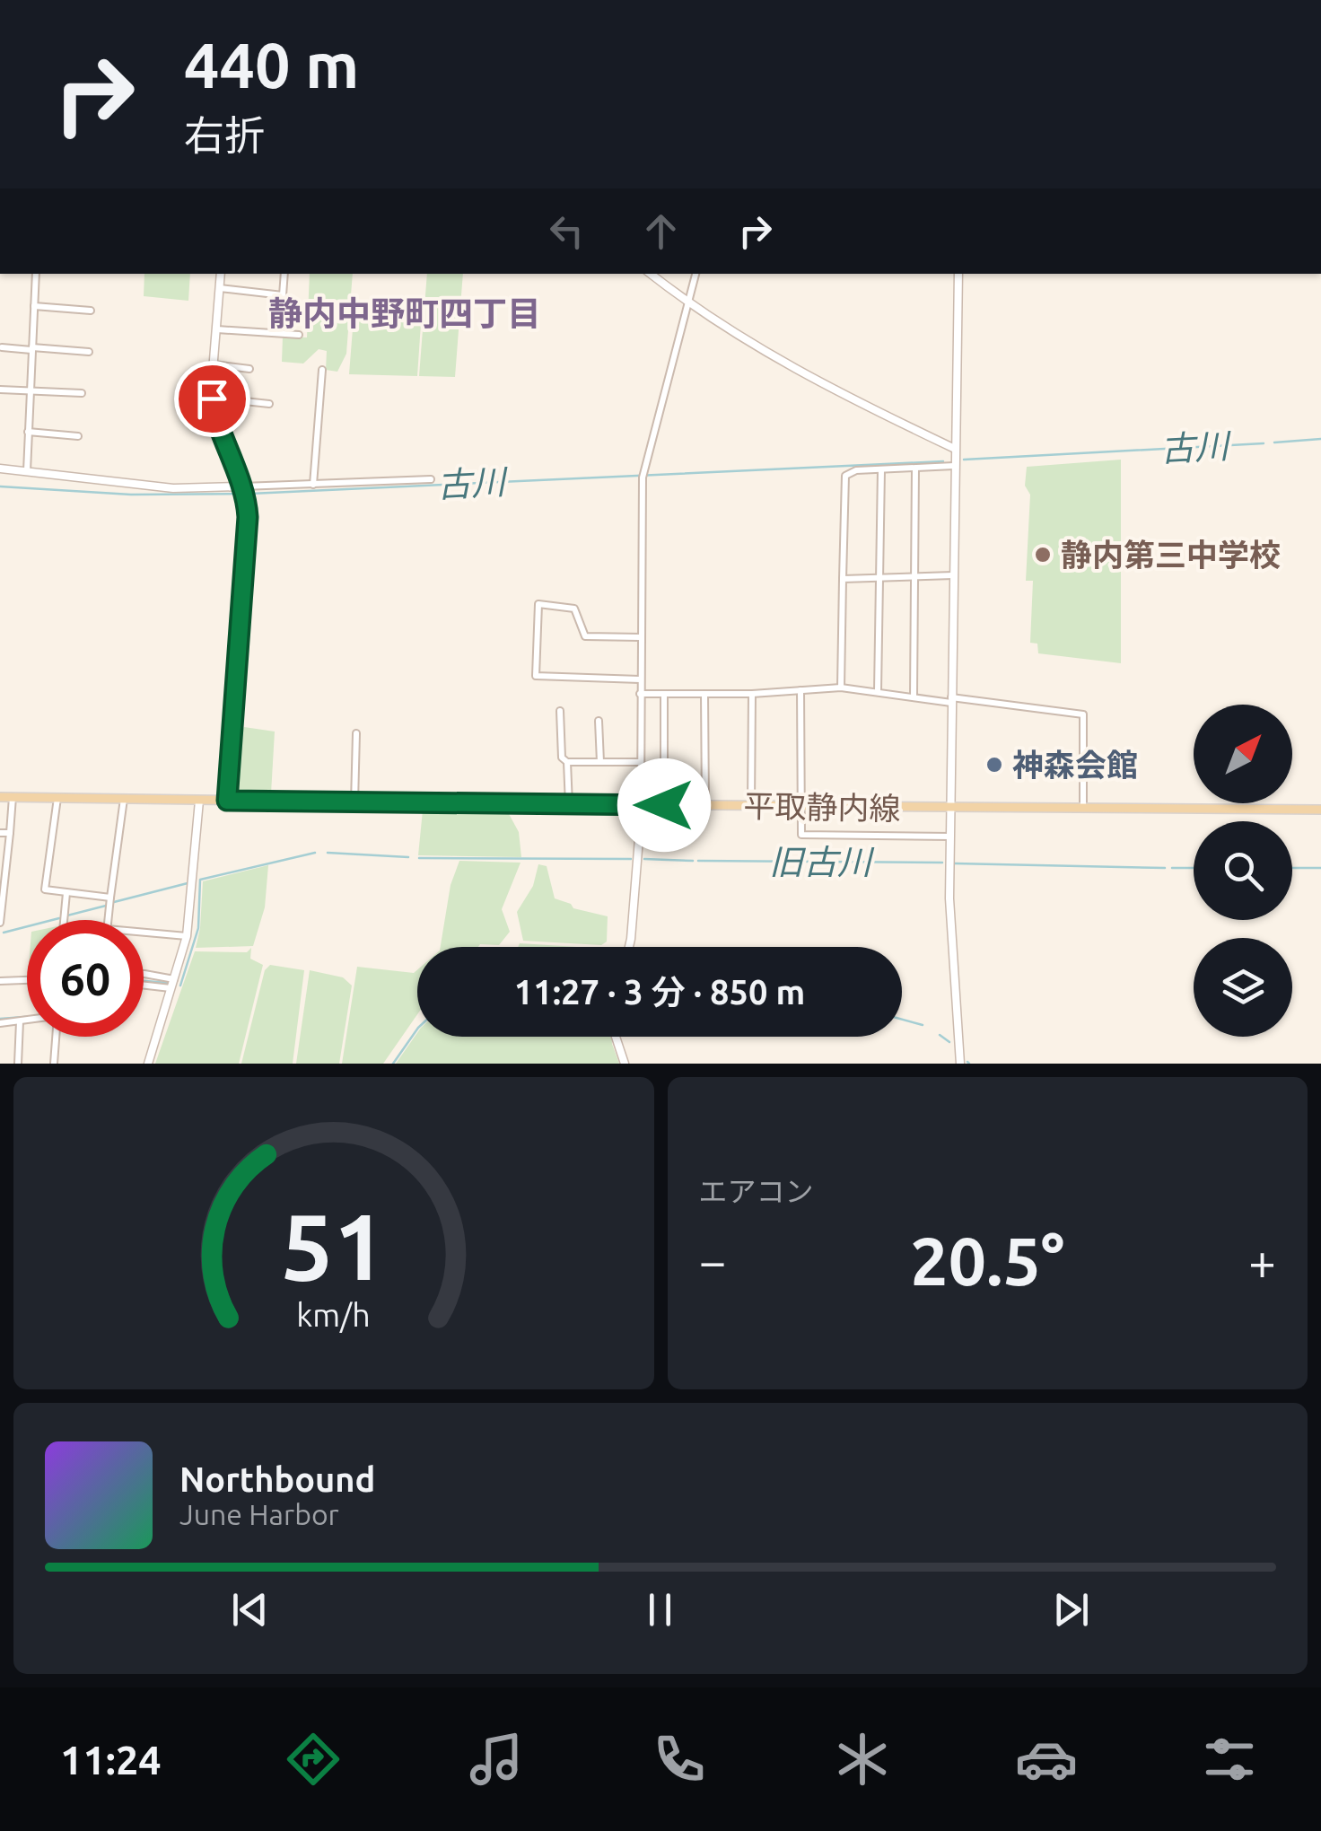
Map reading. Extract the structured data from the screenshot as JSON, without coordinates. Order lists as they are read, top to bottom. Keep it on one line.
{"streets":{"main road":["平取静内線"]},"districts":["静内中野町四丁目"],"water":["古川","旧古川"],"places":["静内第三中学校","神森会館"],"north":"top right","page":{"turn":["440 m","右折"],"limit":"60","trip":"11:27 · 3 分 · 850 m","tile":"エアコン","heat":["−","20.5°","+"],"song":["Northbound","June Harbor"],"tabs":"11:24","gauge":["51","km/h"]}}
